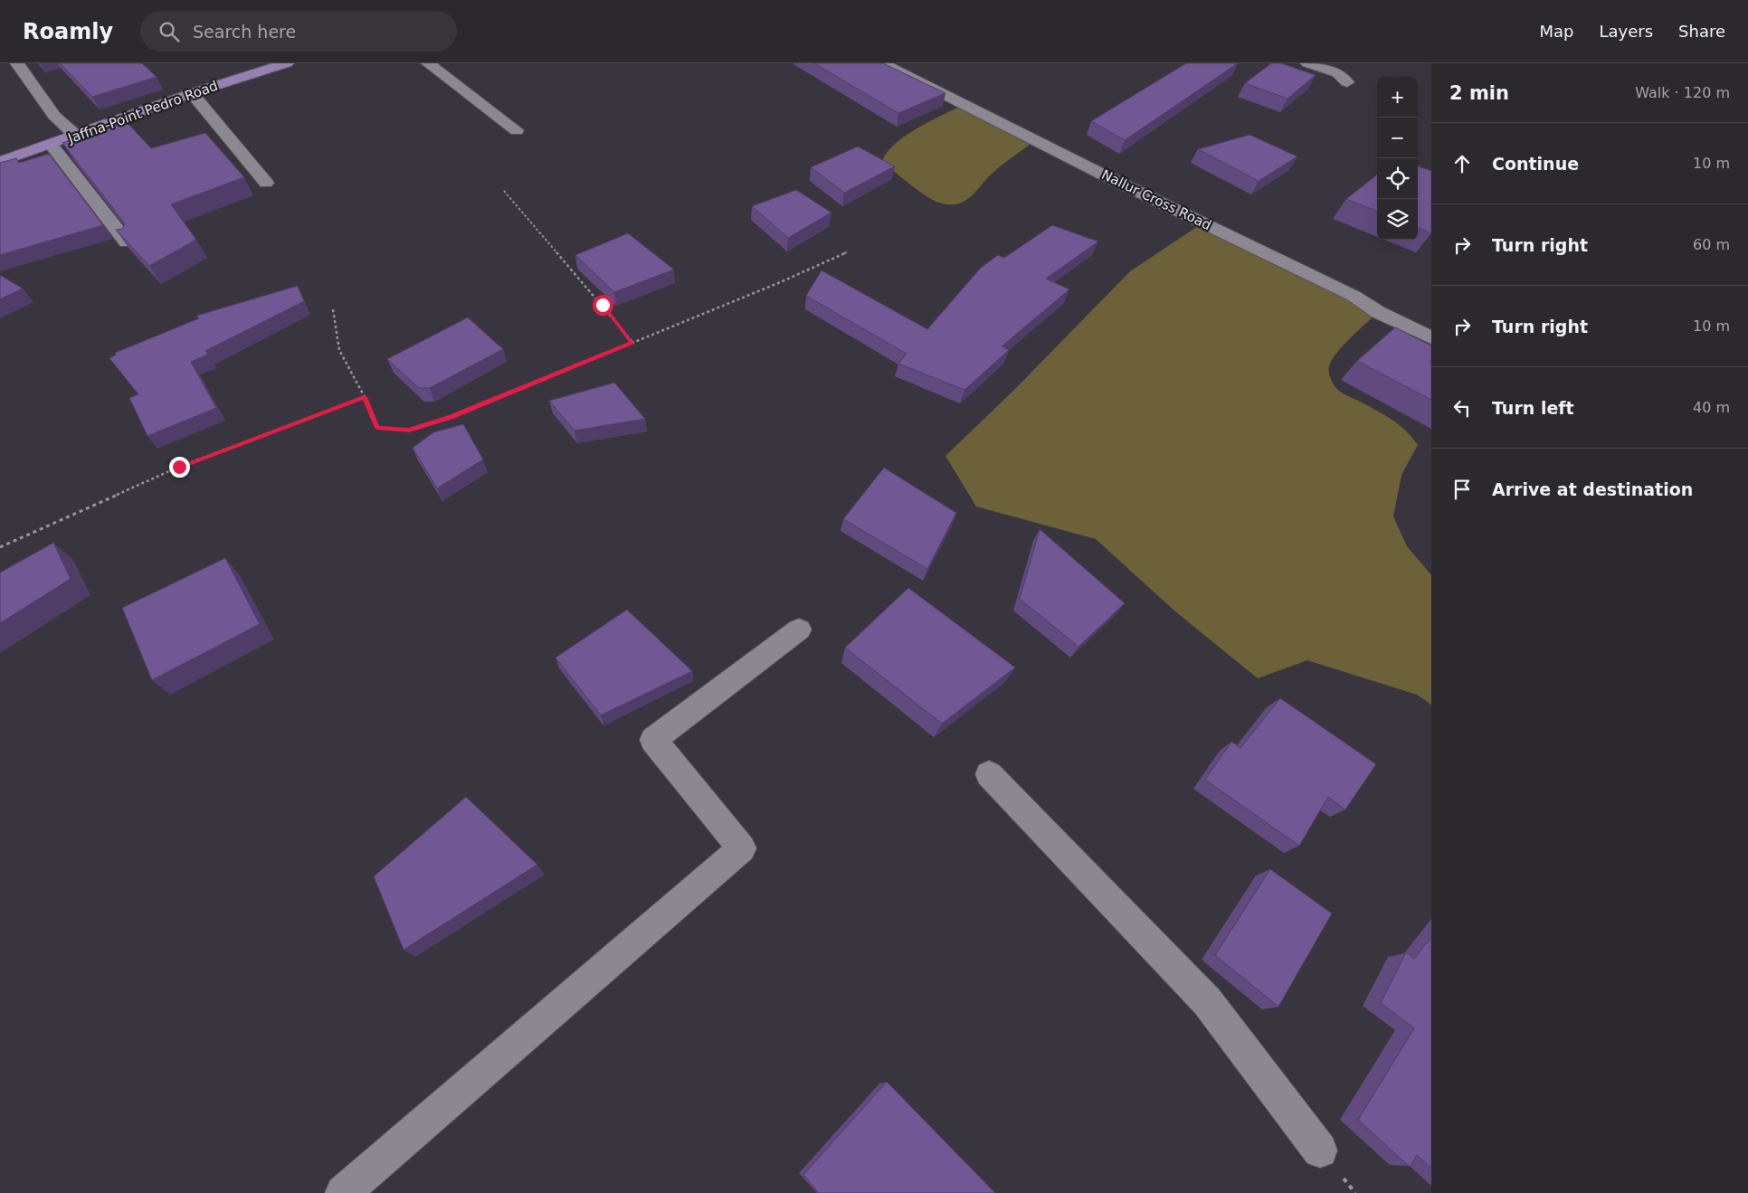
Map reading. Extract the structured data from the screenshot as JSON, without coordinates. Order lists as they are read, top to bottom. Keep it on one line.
{"streets":{"main road":["Jaffna-Point Pedro Road"],"street":["Nallur Cross Road"]},"page":{"header":"Roamly","search":"Search here","nav":["Map","Layers","Share"],"heading":["2 min","Walk · 120 m"],"map_buttons":["+","−"],"list":[["Continue","10 m"],["Turn right","60 m"],["Turn right","10 m"],["Turn left","40 m"],"Arrive at destination"]}}
